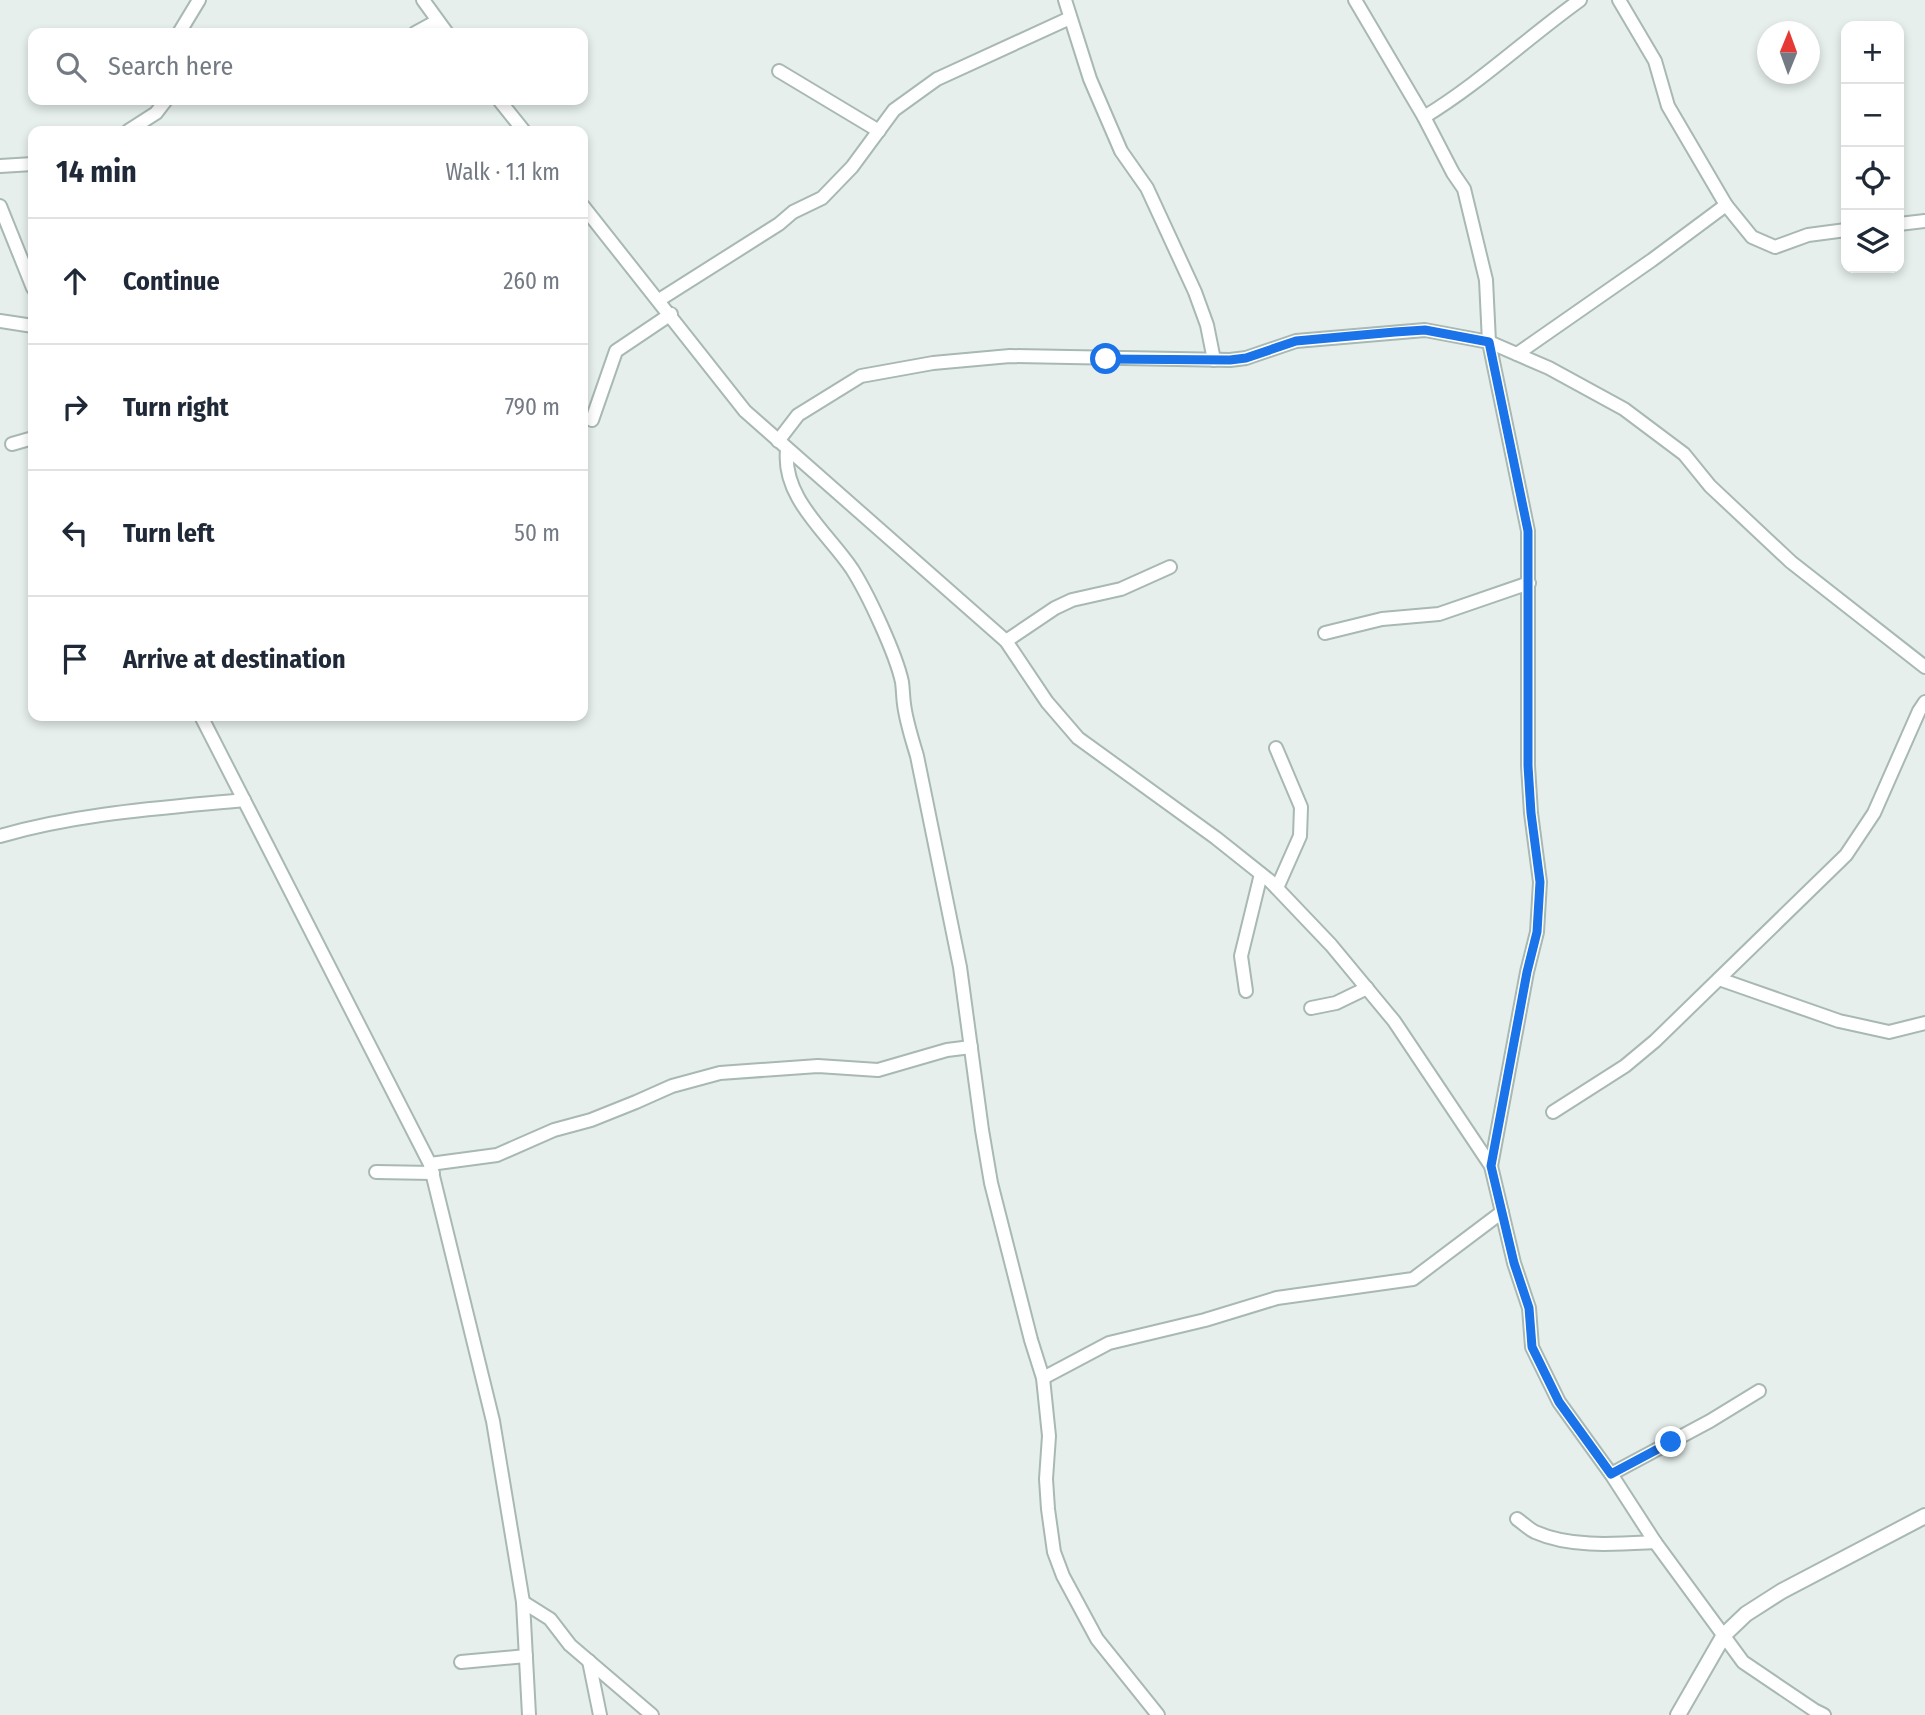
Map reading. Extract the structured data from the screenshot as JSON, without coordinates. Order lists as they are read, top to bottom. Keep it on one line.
{"north":"top","page":{"map_buttons":["+","−"],"search":"Search here","heading":["14 min","Walk · 1.1 km"],"list":[["Continue","260 m"],["Turn right","790 m"],["Turn left","50 m"],"Arrive at destination"]}}
